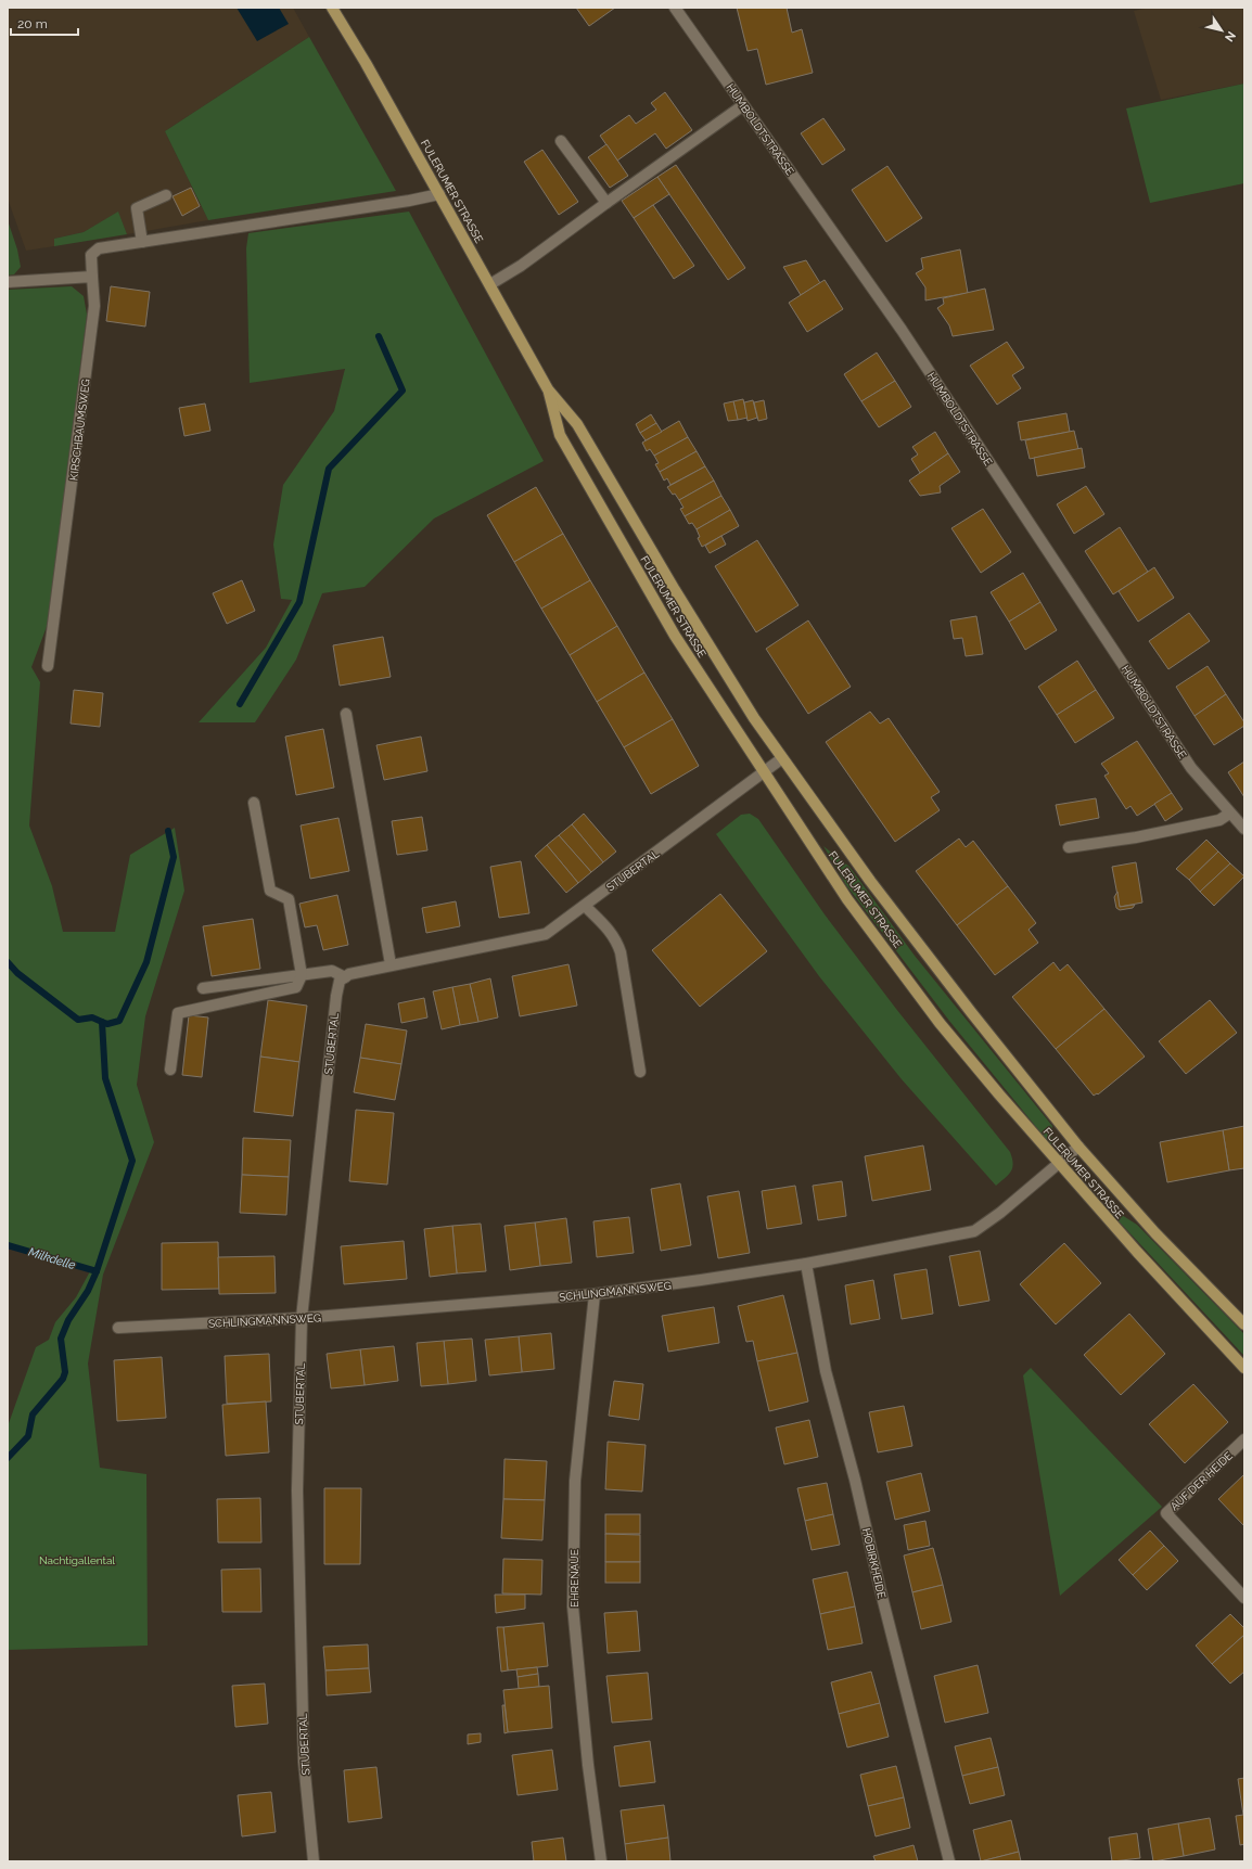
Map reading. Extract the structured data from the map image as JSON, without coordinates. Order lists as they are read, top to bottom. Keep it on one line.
{"streets":{"main road":["FULERUMER STRASSE"],"street":["HUMBOLDTSTRASSE","KIRSCHBAUMSWEG","STUBERTAL","SCHLINGMANNSWEG","AUF DER HEIDE","HOBIRKHEIDE","EHRENAUE"]},"crossings":[["FULERUMER STRASSE","STUBERTAL"],["FULERUMER STRASSE","SCHLINGMANNSWEG"],["STUBERTAL","SCHLINGMANNSWEG"],["SCHLINGMANNSWEG","HOBIRKHEIDE"],["SCHLINGMANNSWEG","EHRENAUE"]],"water":["Milkdelle"],"parks":["Nachtigallental"],"scale_bar":"20 m","north":"bottom right"}
